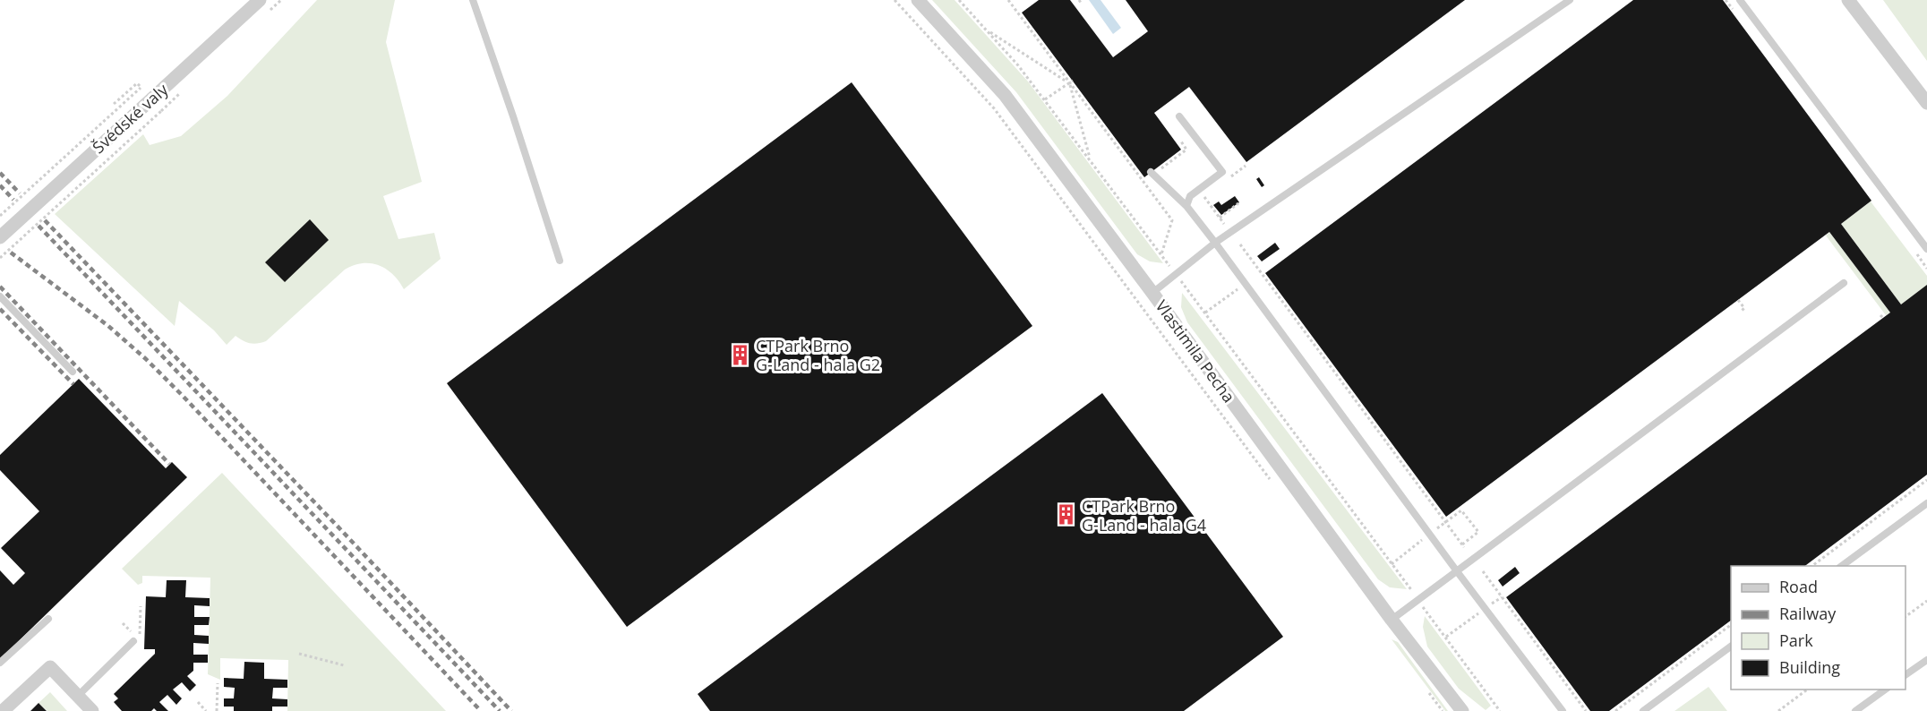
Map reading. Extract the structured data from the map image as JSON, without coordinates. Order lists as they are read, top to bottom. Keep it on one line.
{"streets":{"street":["Švédské valy","Vlastimila Pecha"]},"places":{"building":["CTPark Brno G-Land - hala G2","CTPark Brno G-Land - hala G4"]},"legend":["Road","Railway","Park","Building"]}
